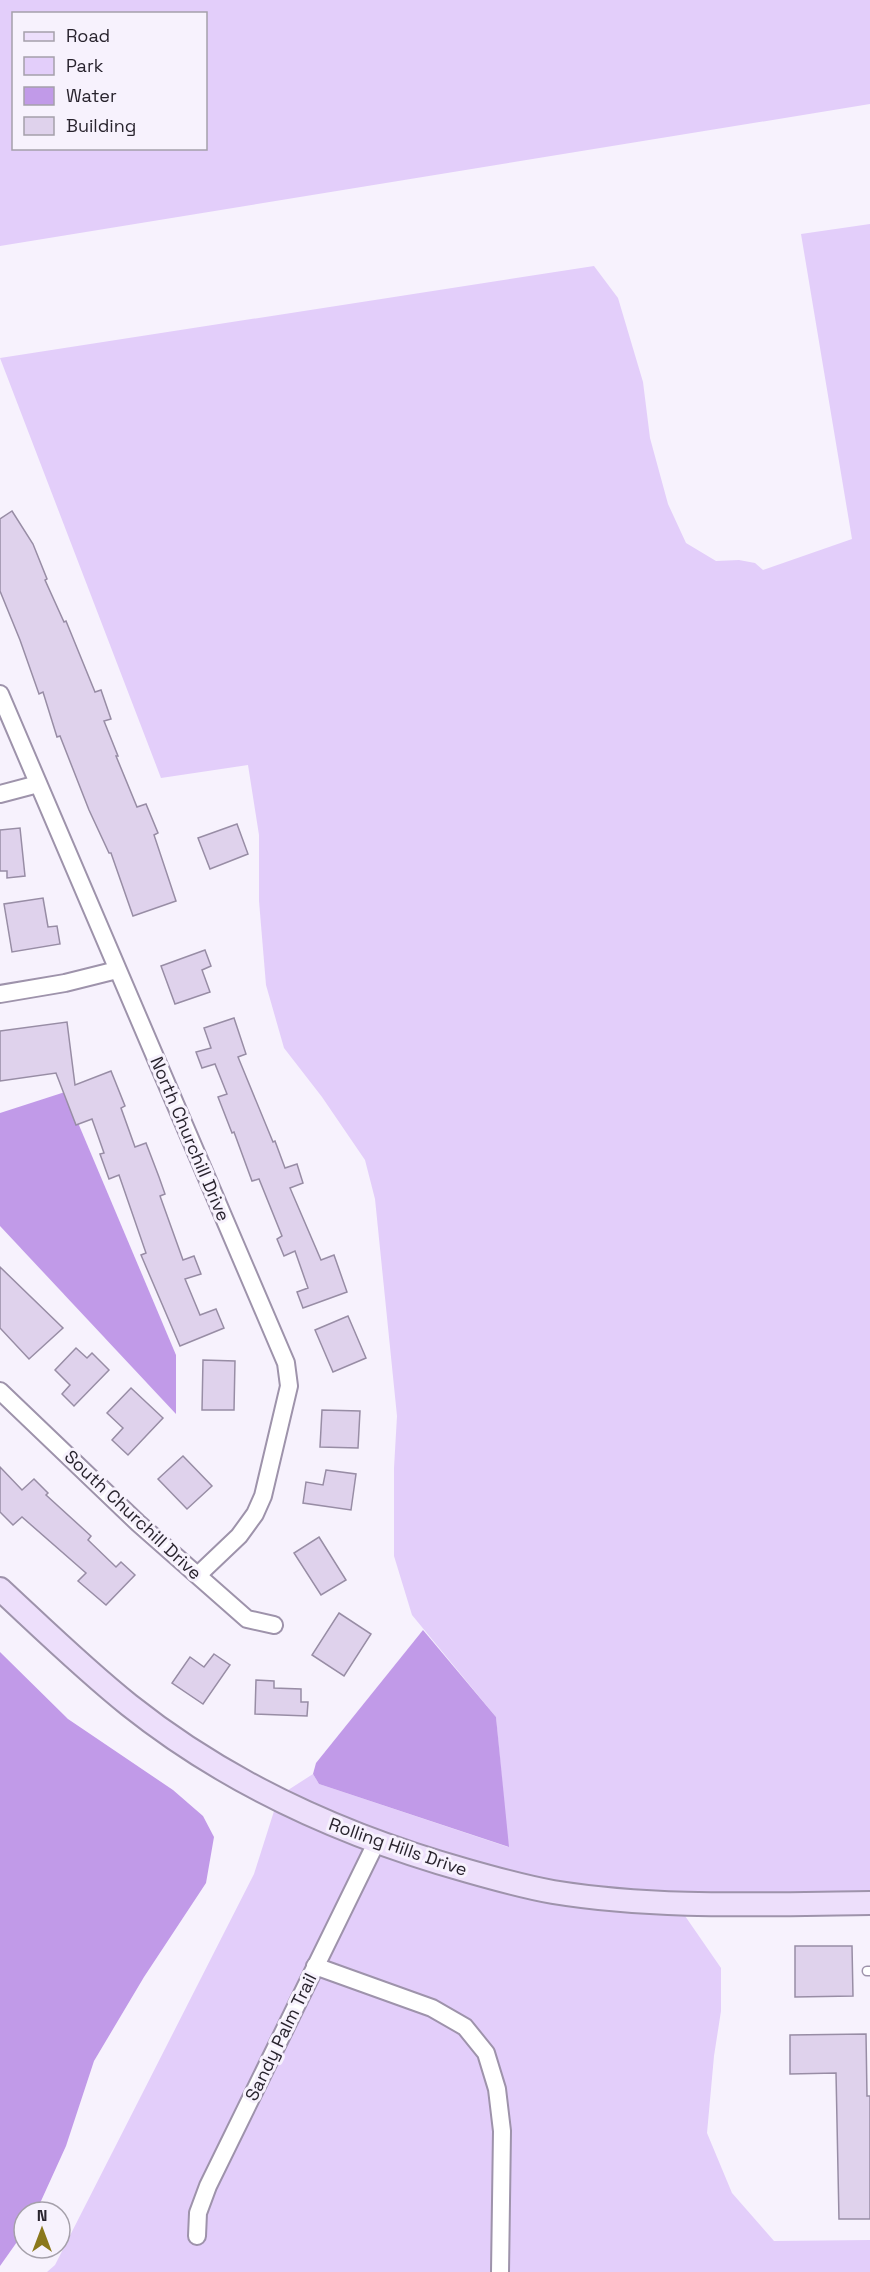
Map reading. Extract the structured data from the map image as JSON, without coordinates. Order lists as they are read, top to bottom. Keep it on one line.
{"streets":{"street":["North Churchill Drive","South Churchill Drive","Rolling Hills Drive","Sandy Palm Trail"]},"crossings":[["North Churchill Drive","South Churchill Drive"],["Rolling Hills Drive","Sandy Palm Trail"]],"legend":["Road","Park","Water","Building"],"north":"top"}
